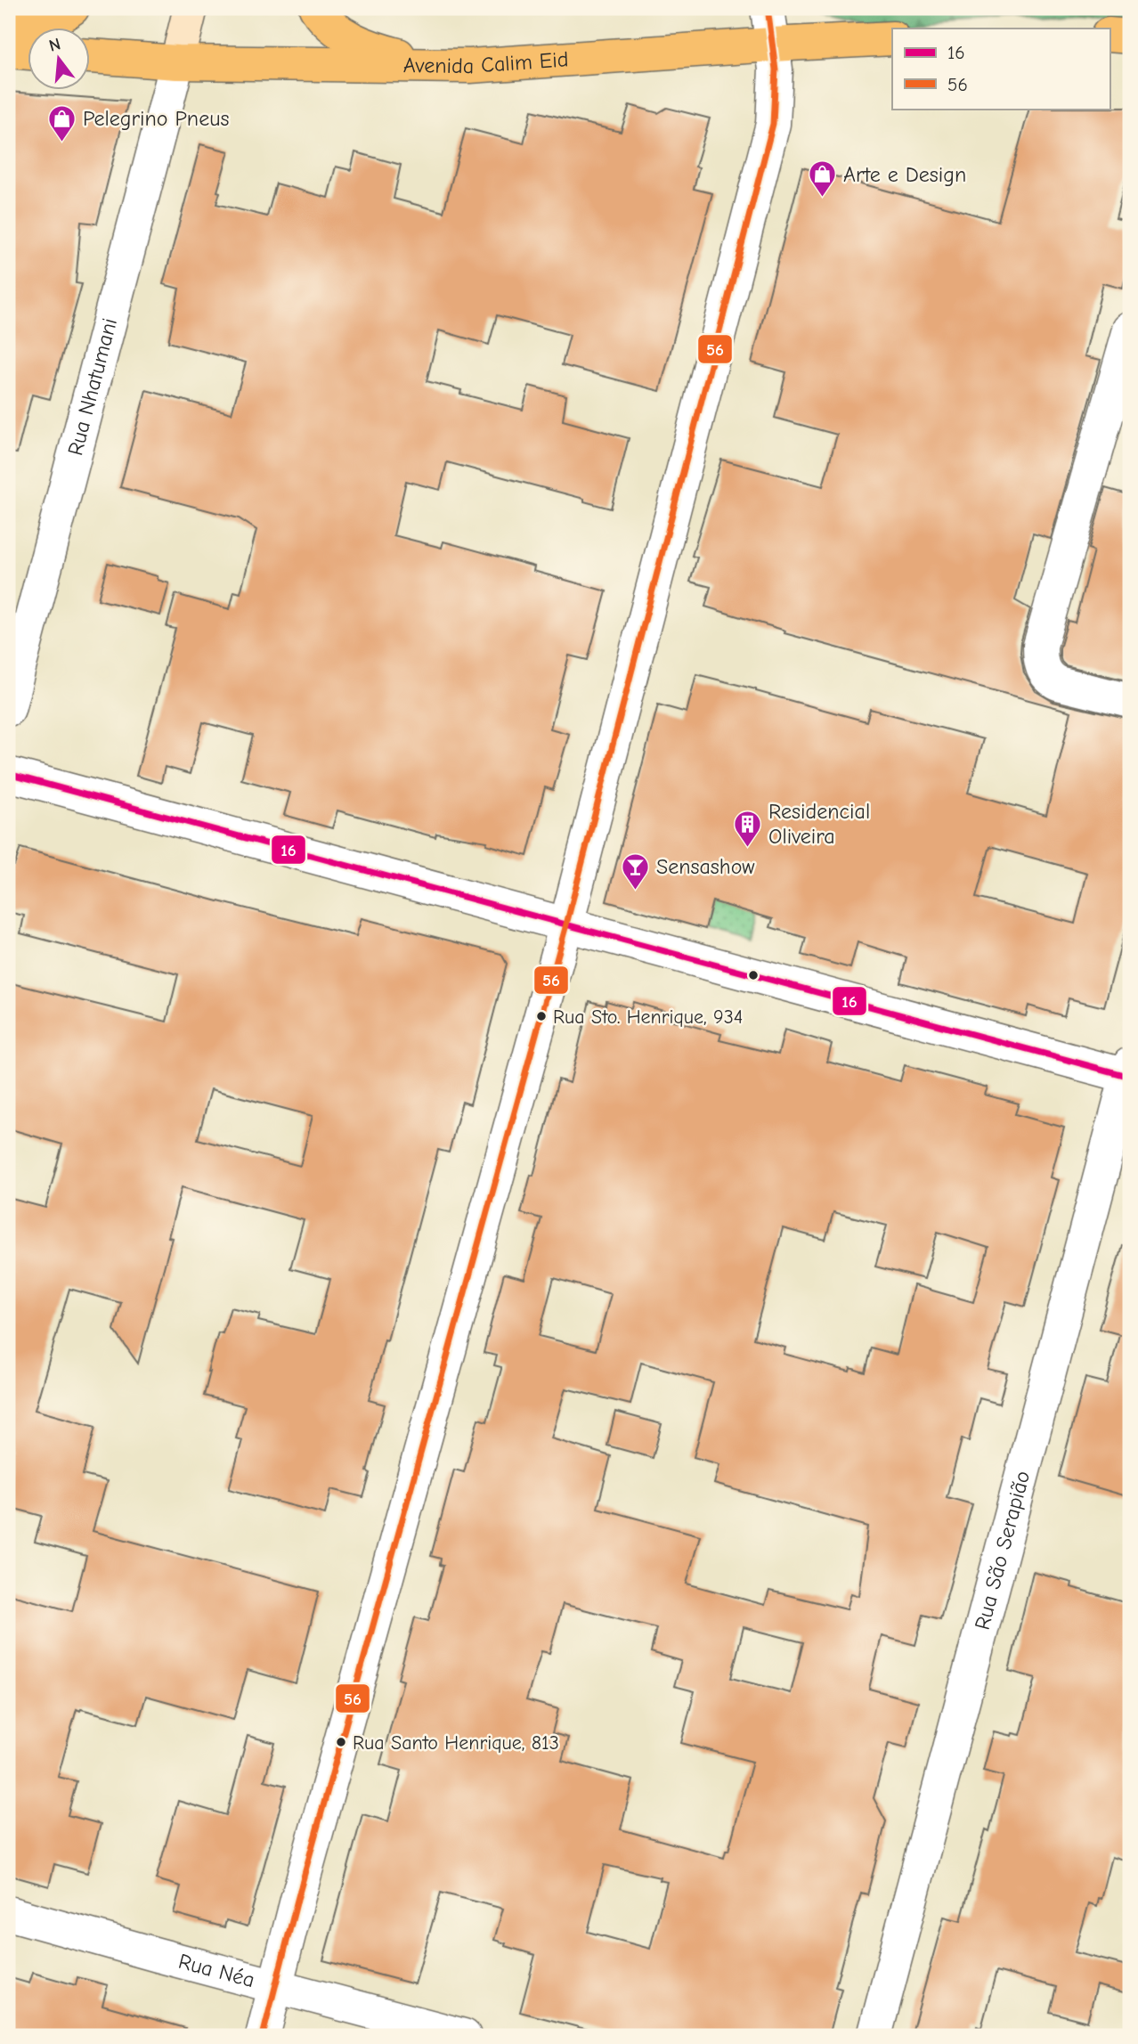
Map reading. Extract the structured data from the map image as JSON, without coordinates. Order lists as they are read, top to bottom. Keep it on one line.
{"streets":{"main road":["Avenida Calim Eid"],"street":["Rua Nhatumani","Rua São Serapião","Rua Néa"]},"crossings":[["Avenida Calim Eid","Rua Nhatumani"]],"places":{"shop":["Pelegrino Pneus","Arte e Design"],"building":["Residencial Oliveira"],"bar":["Sensashow"],"other":["Rua Sto. Henrique, 934","Rua Santo Henrique, 813"]},"lines":["transit line 56","transit line 16"],"legend":["16","56"],"north":"top"}
